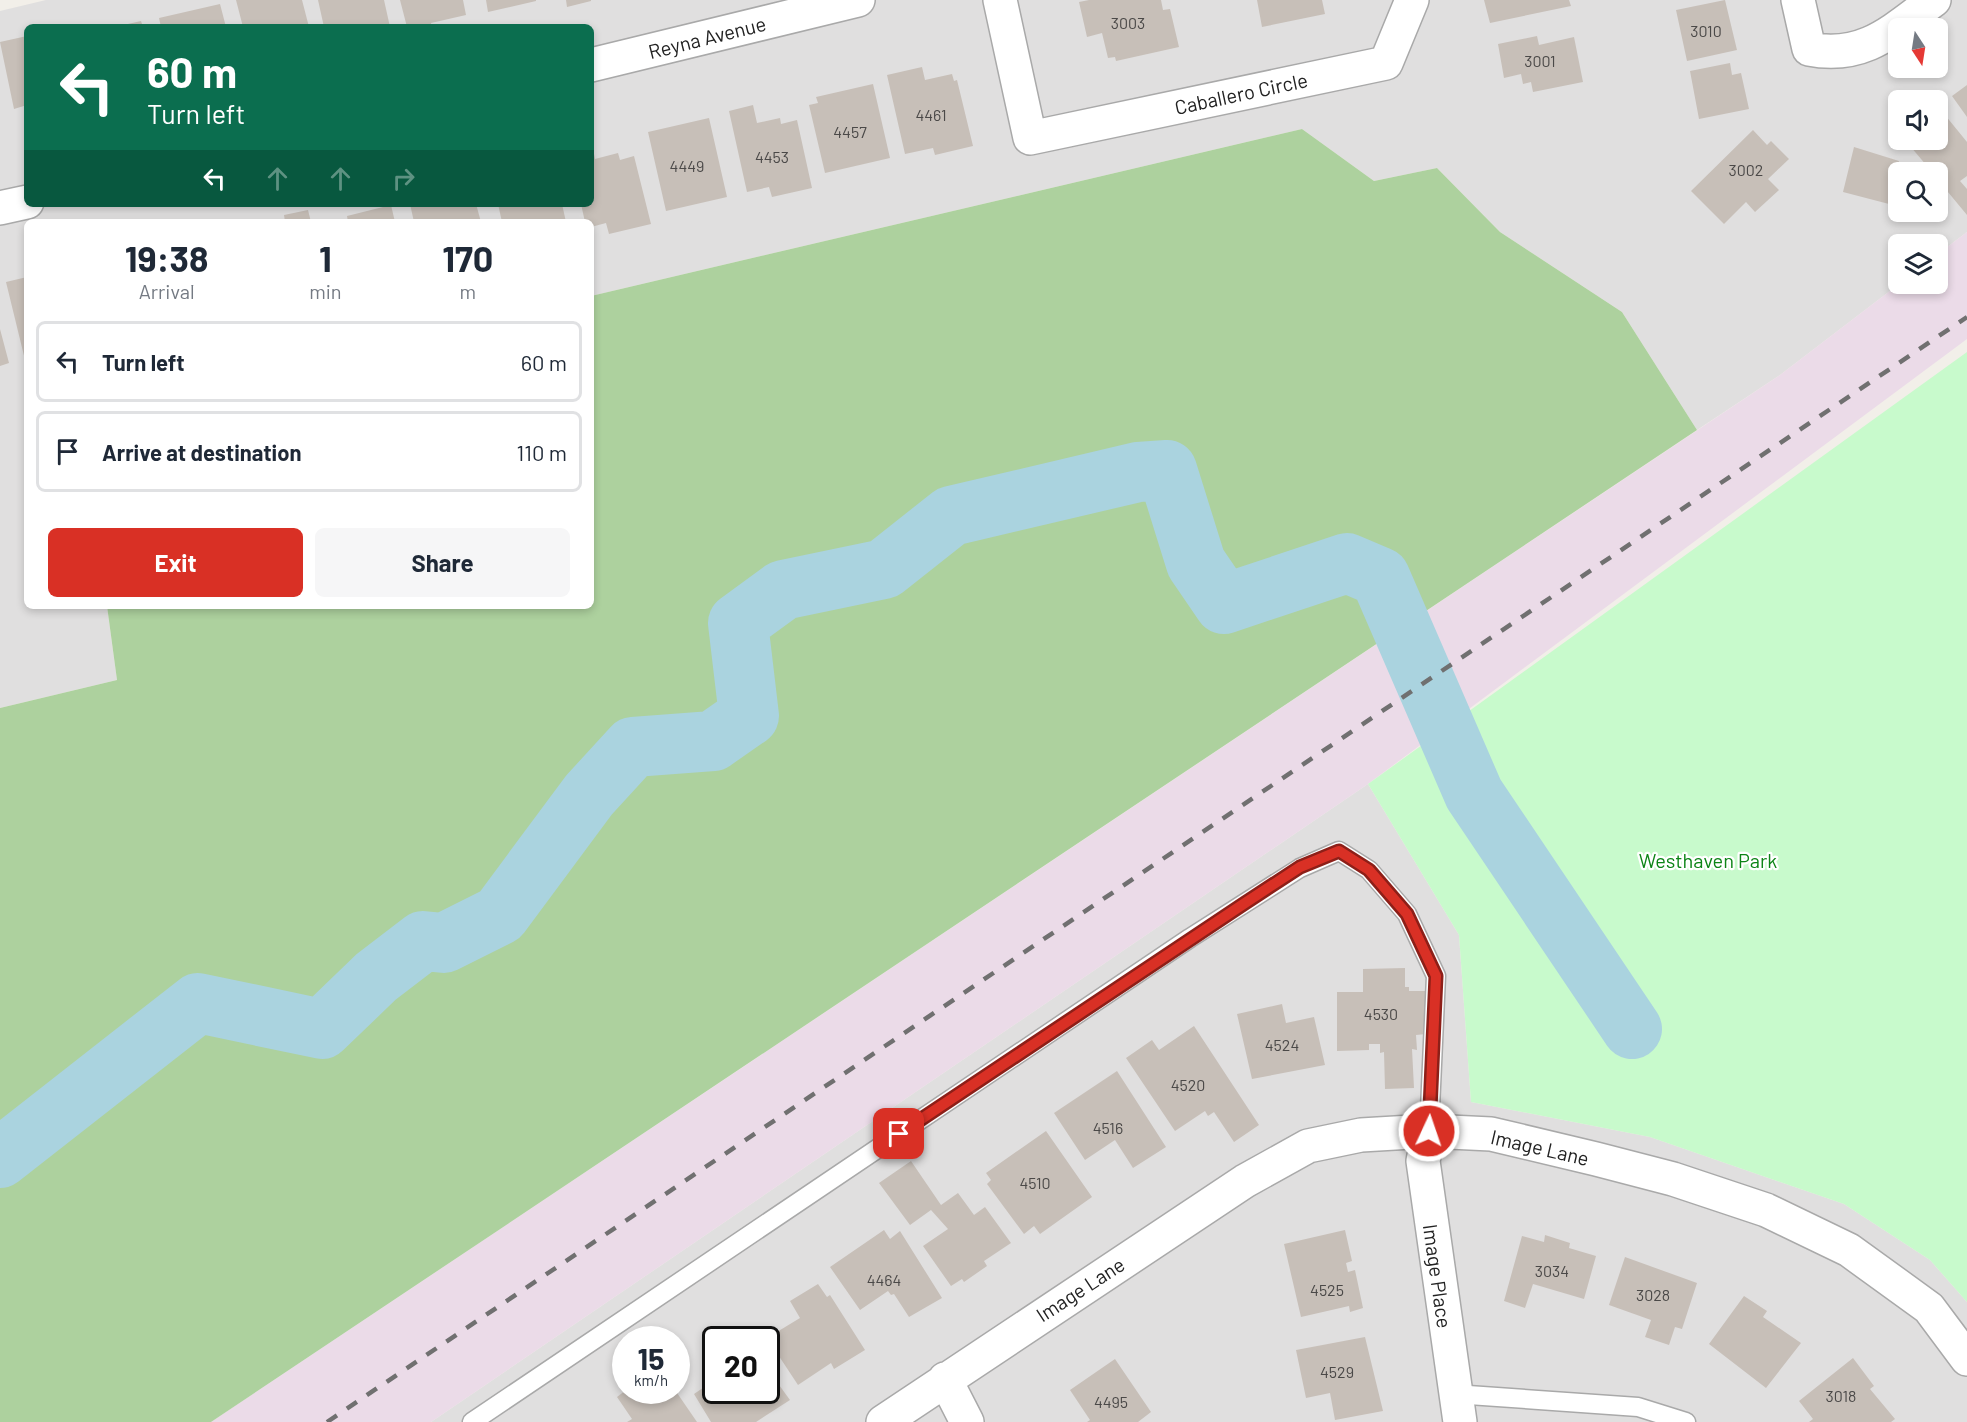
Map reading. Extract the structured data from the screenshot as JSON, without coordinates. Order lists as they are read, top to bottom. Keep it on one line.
{"streets":{"street":["Reyna Avenue","Caballero Circle","Image Lane","Image Place"]},"crossings":[["Image Lane","Image Place"]],"parks":["Westhaven Park"],"house_numbers":["3003","3010","3001","4461","4457","4453","4449","3002","4530","4524","4520","4516","4510","3034","4464","4525","3028","4529","3018","4495"],"north":"bottom","page":{"turn":["60 m","Turn left"],"eta":["19:38","Arrival","1","min","170","m"],"list":[{"name":"Turn left","value":"60 m"},{"name":"Arrive at destination","value":"110 m"}],"buttons":["Exit","Share"],"speed":"15 km/h","limit":"20"}}
